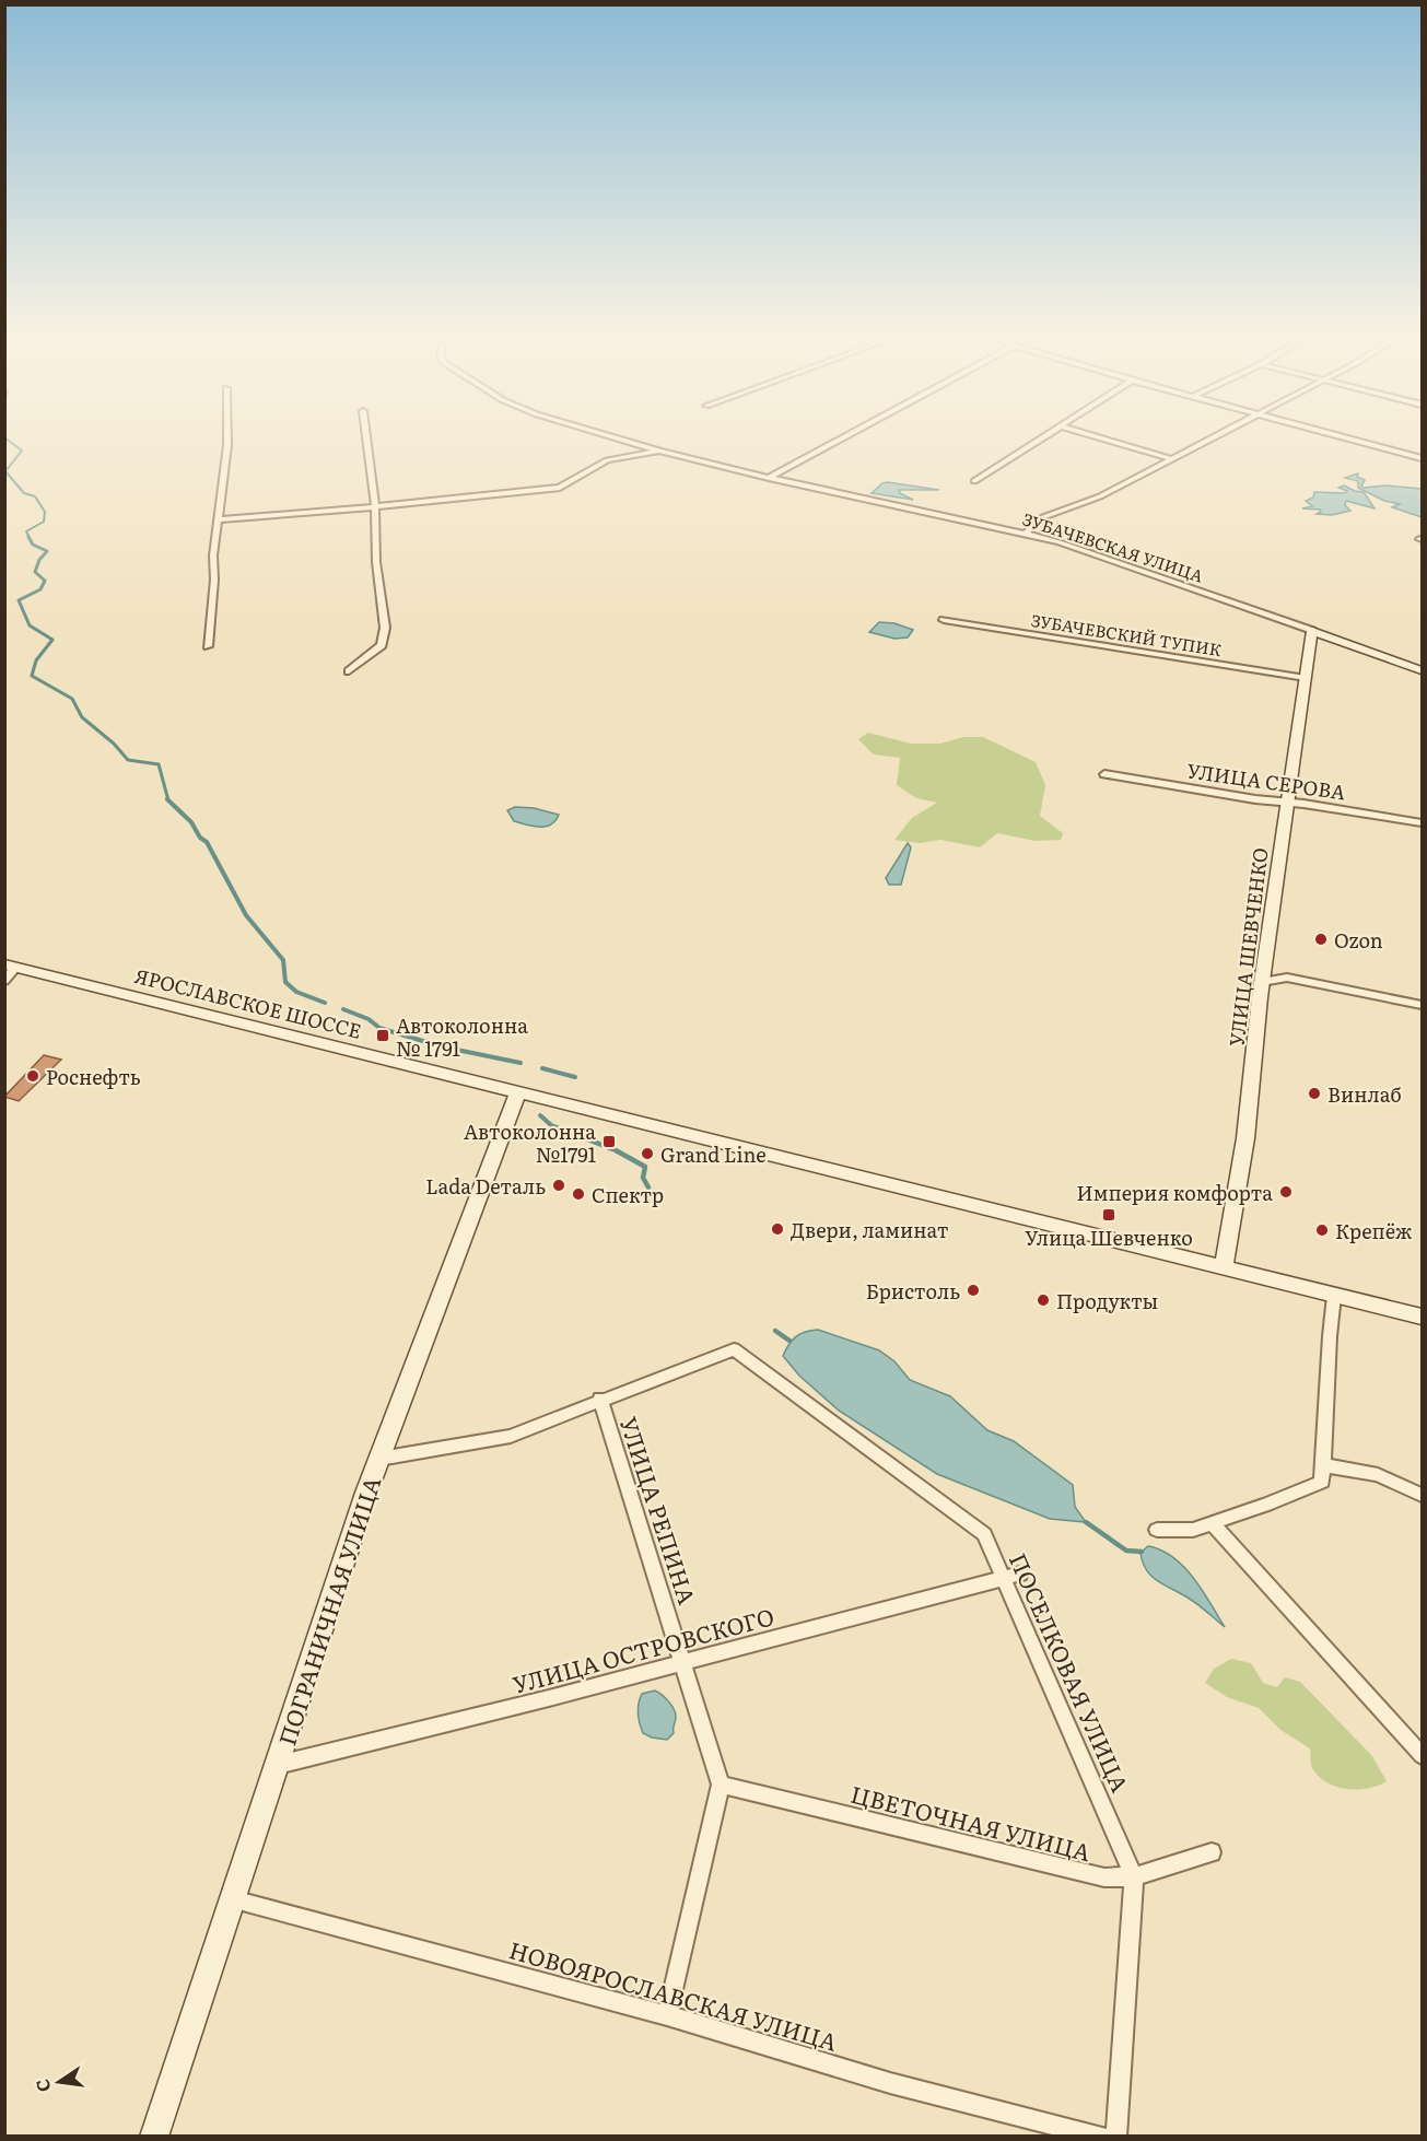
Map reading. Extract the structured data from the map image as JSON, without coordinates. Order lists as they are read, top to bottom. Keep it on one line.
{"streets":{"street":["ЗУБАЧЕВСКАЯ УЛИЦА","ЗУБАЧЕВСКИЙ ТУПИК","УЛИЦА СЕРОВА","УЛИЦА ШЕВЧЕНКО","ЯРОСЛАВСКОЕ ШОССЕ","УЛИЦА РЕПИНА","ПОГРАНИЧНАЯ УЛИЦА","УЛИЦА ОСТРОВСКОГО","ПОСЕЛКОВАЯ УЛИЦА","ЦВЕТОЧНАЯ УЛИЦА","НОВОЯРОСЛАВСКАЯ УЛИЦА"]},"crossings":[["ЗУБАЧЕВСКАЯ УЛИЦА","УЛИЦА ШЕВЧЕНКО"],["ЗУБАЧЕВСКИЙ ТУПИК","УЛИЦА ШЕВЧЕНКО"],["УЛИЦА СЕРОВА","УЛИЦА ШЕВЧЕНКО"],["УЛИЦА ШЕВЧЕНКО","ЯРОСЛАВСКОЕ ШОССЕ"],["ЯРОСЛАВСКОЕ ШОССЕ","ПОГРАНИЧНАЯ УЛИЦА"],["УЛИЦА РЕПИНА","УЛИЦА ОСТРОВСКОГО"],["УЛИЦА РЕПИНА","ПОСЕЛКОВАЯ УЛИЦА"],["УЛИЦА РЕПИНА","ЦВЕТОЧНАЯ УЛИЦА"],["УЛИЦА РЕПИНА","НОВОЯРОСЛАВСКАЯ УЛИЦА"],["ПОГРАНИЧНАЯ УЛИЦА","УЛИЦА ОСТРОВСКОГО"],["ПОГРАНИЧНАЯ УЛИЦА","НОВОЯРОСЛАВСКАЯ УЛИЦА"],["УЛИЦА ОСТРОВСКОГО","ПОСЕЛКОВАЯ УЛИЦА"],["ПОСЕЛКОВАЯ УЛИЦА","ЦВЕТОЧНАЯ УЛИЦА"]],"places":{"other":["Ozon","Роснефть","Винлаб","Grand Line","Lada Dеталь","Империя комфорта","Спектр","Двери, ламинат","Крепёж","Бристоль","Продукты"],"transit":["Автоколонна № 1791","Автоколонна №1791","Улица Шевченко"]},"north":"left"}
